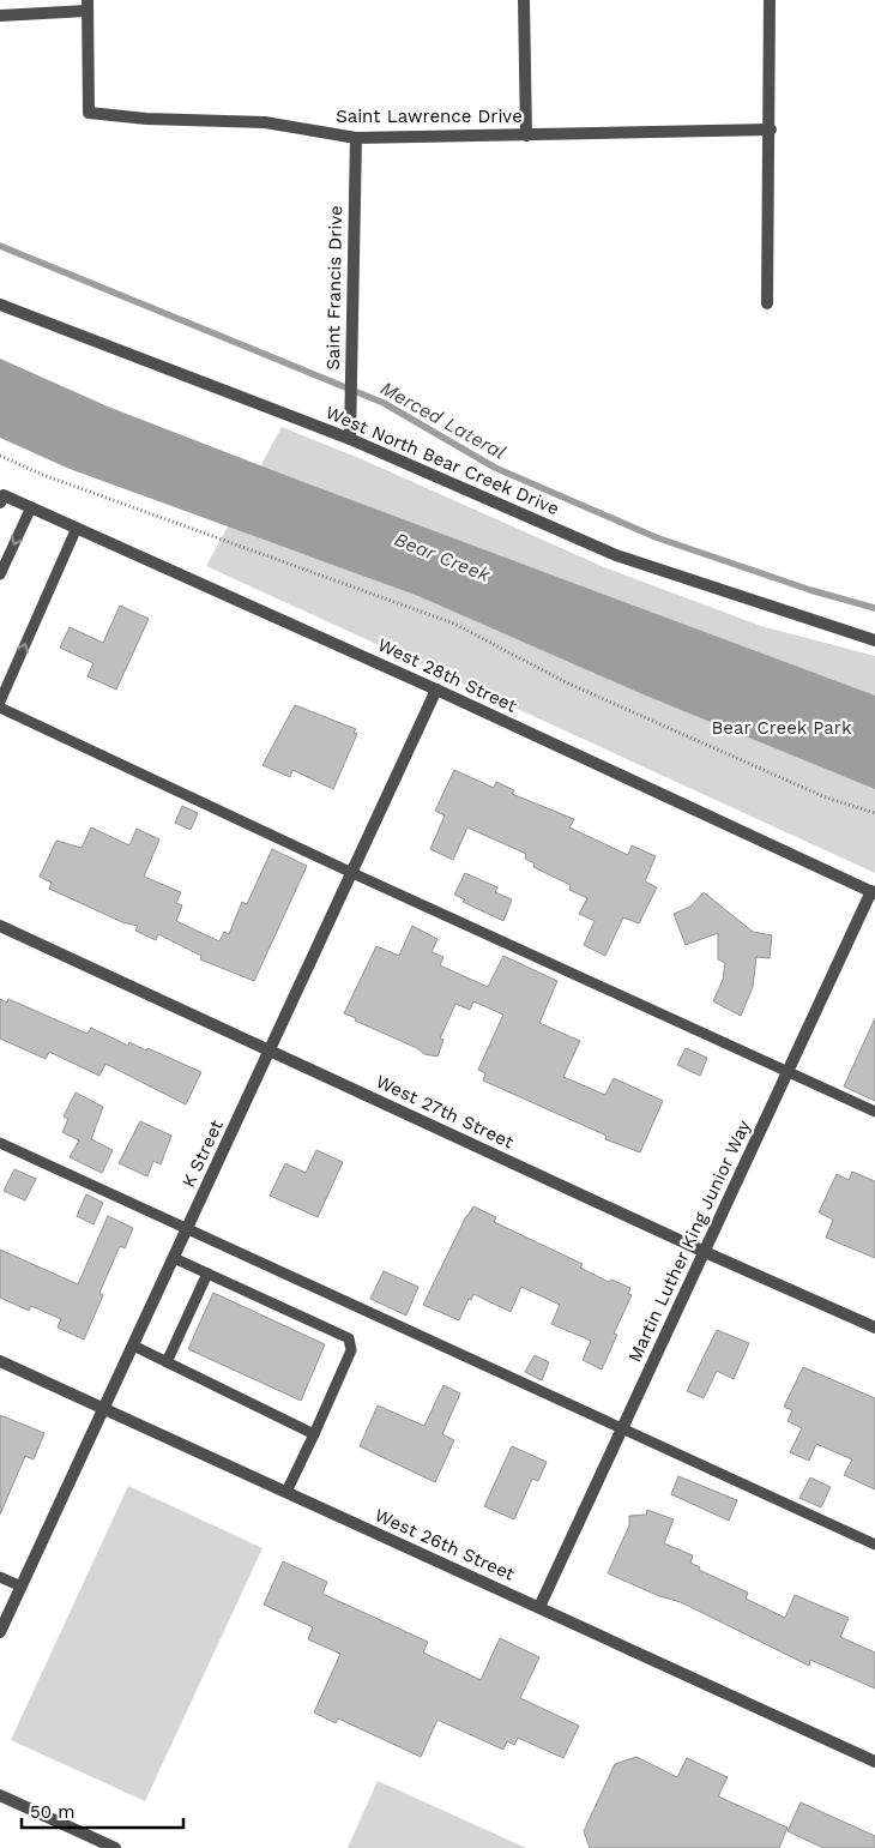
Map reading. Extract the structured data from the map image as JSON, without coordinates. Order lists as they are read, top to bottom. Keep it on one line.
{"streets":{"street":["Saint Lawrence Drive","Saint Francis Drive","West North Bear Creek Drive","West 28th Street","West 27th Street","K Street","Martin Luther King Junior Way","West 26th Street"]},"crossings":[["Saint Lawrence Drive","Saint Francis Drive"],["Saint Francis Drive","West North Bear Creek Drive"],["West 28th Street","K Street"],["West 28th Street","Martin Luther King Junior Way"],["West 27th Street","K Street"],["West 27th Street","Martin Luther King Junior Way"],["K Street","West 26th Street"],["Martin Luther King Junior Way","West 26th Street"]],"water":["Merced Lateral","Bear Creek"],"parks":["Bear Creek Park"],"scale_bar":"50 m"}
